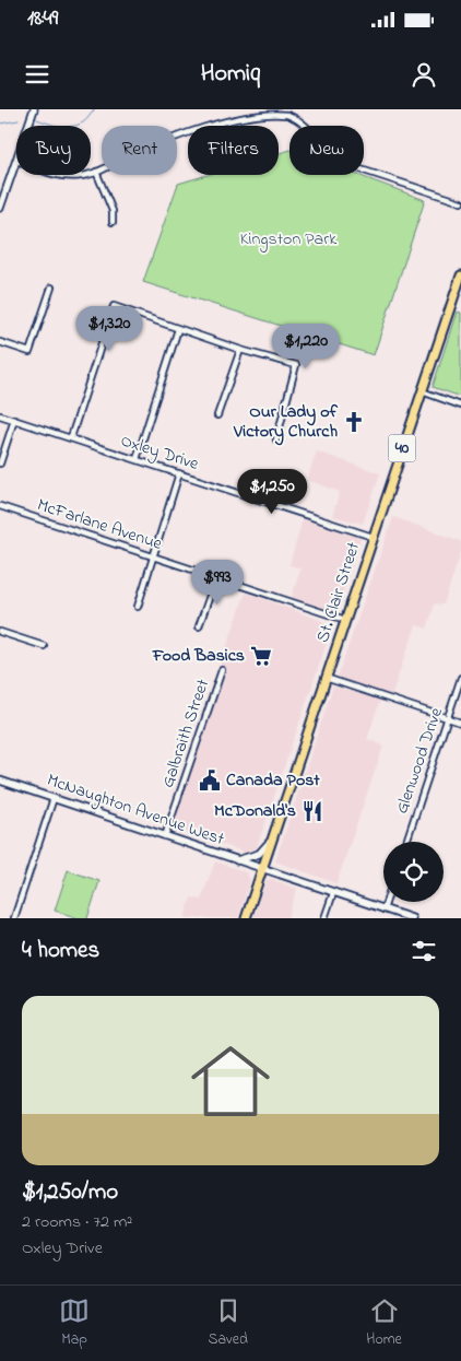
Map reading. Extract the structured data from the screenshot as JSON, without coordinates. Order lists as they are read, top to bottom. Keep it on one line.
{"streets":{"main road":["40","St. Clair Street","McNaughton Avenue West"],"street":["Oxley Drive","McFarlane Avenue","Galbraith Street","Glenwood Drive"]},"crossings":[["Oxley Drive","St. Clair Street"],["McFarlane Avenue","St. Clair Street"],["St. Clair Street","McNaughton Avenue West"],["Galbraith Street","McNaughton Avenue West"]],"parks":["Kingston Park"],"places":{"church":["Our Lady of Victory Church"],"supermarket":["Food Basics"],"public building":["Canada Post"],"restaurant":["McDonald's"]},"page":{"status":"18:49","header":"Homiq","chip":["Buy","Rent","Filters","New"],"price":["$1,320","$1,220","$1,250","$993"],"heading":"4 homes","list":[{"name":"$1,250/mo","note":"2 rooms · 72 m² · Oxley Drive"}],"tabs":["Map","Saved","Home"]}}
